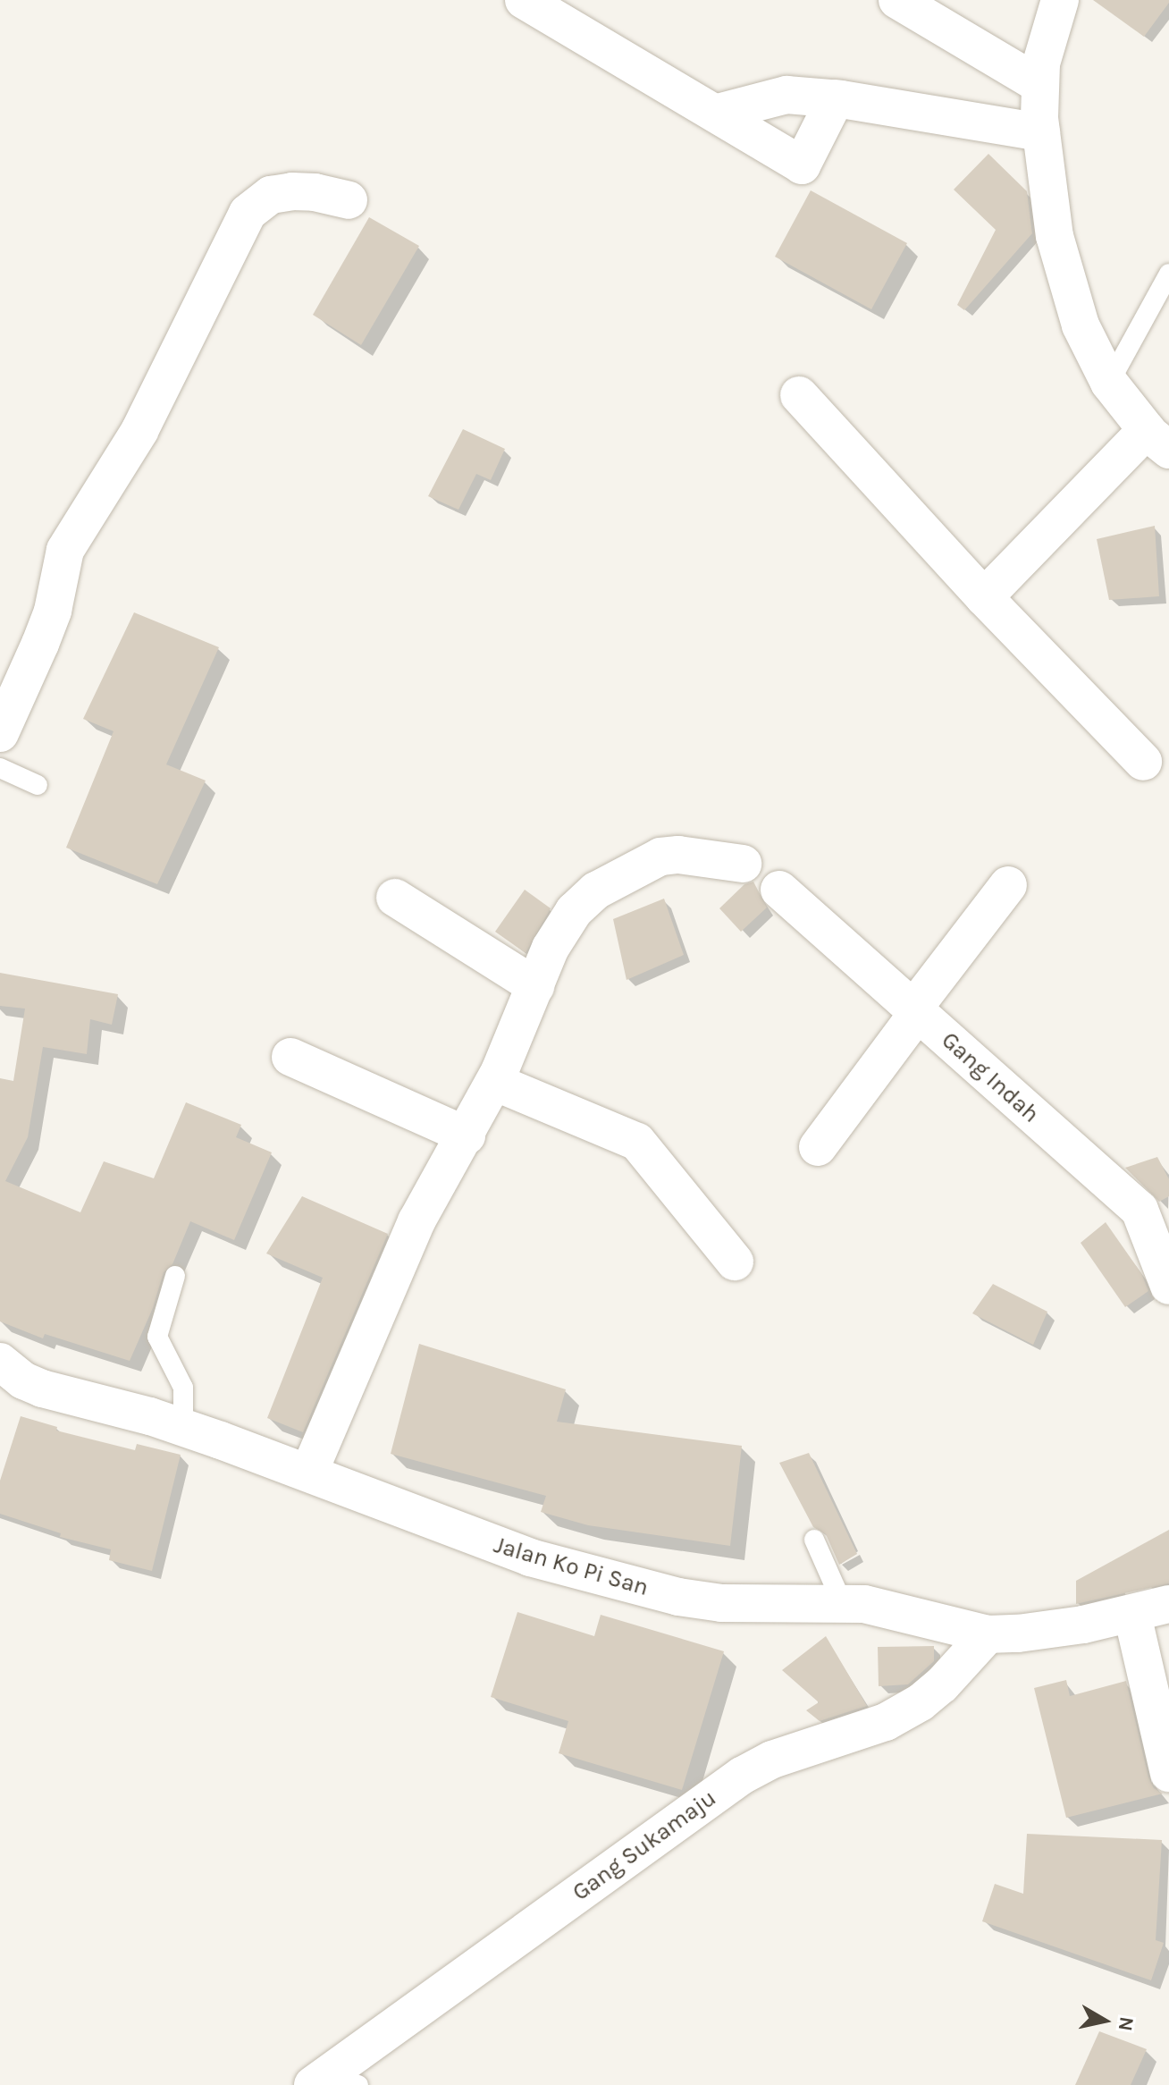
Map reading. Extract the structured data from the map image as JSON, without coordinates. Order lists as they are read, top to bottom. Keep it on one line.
{"streets":{"street":["Gang Indah","Jalan Ko Pi San","Gang Sukamaju"]},"crossings":[["Jalan Ko Pi San","Gang Sukamaju"]],"north":"right"}
